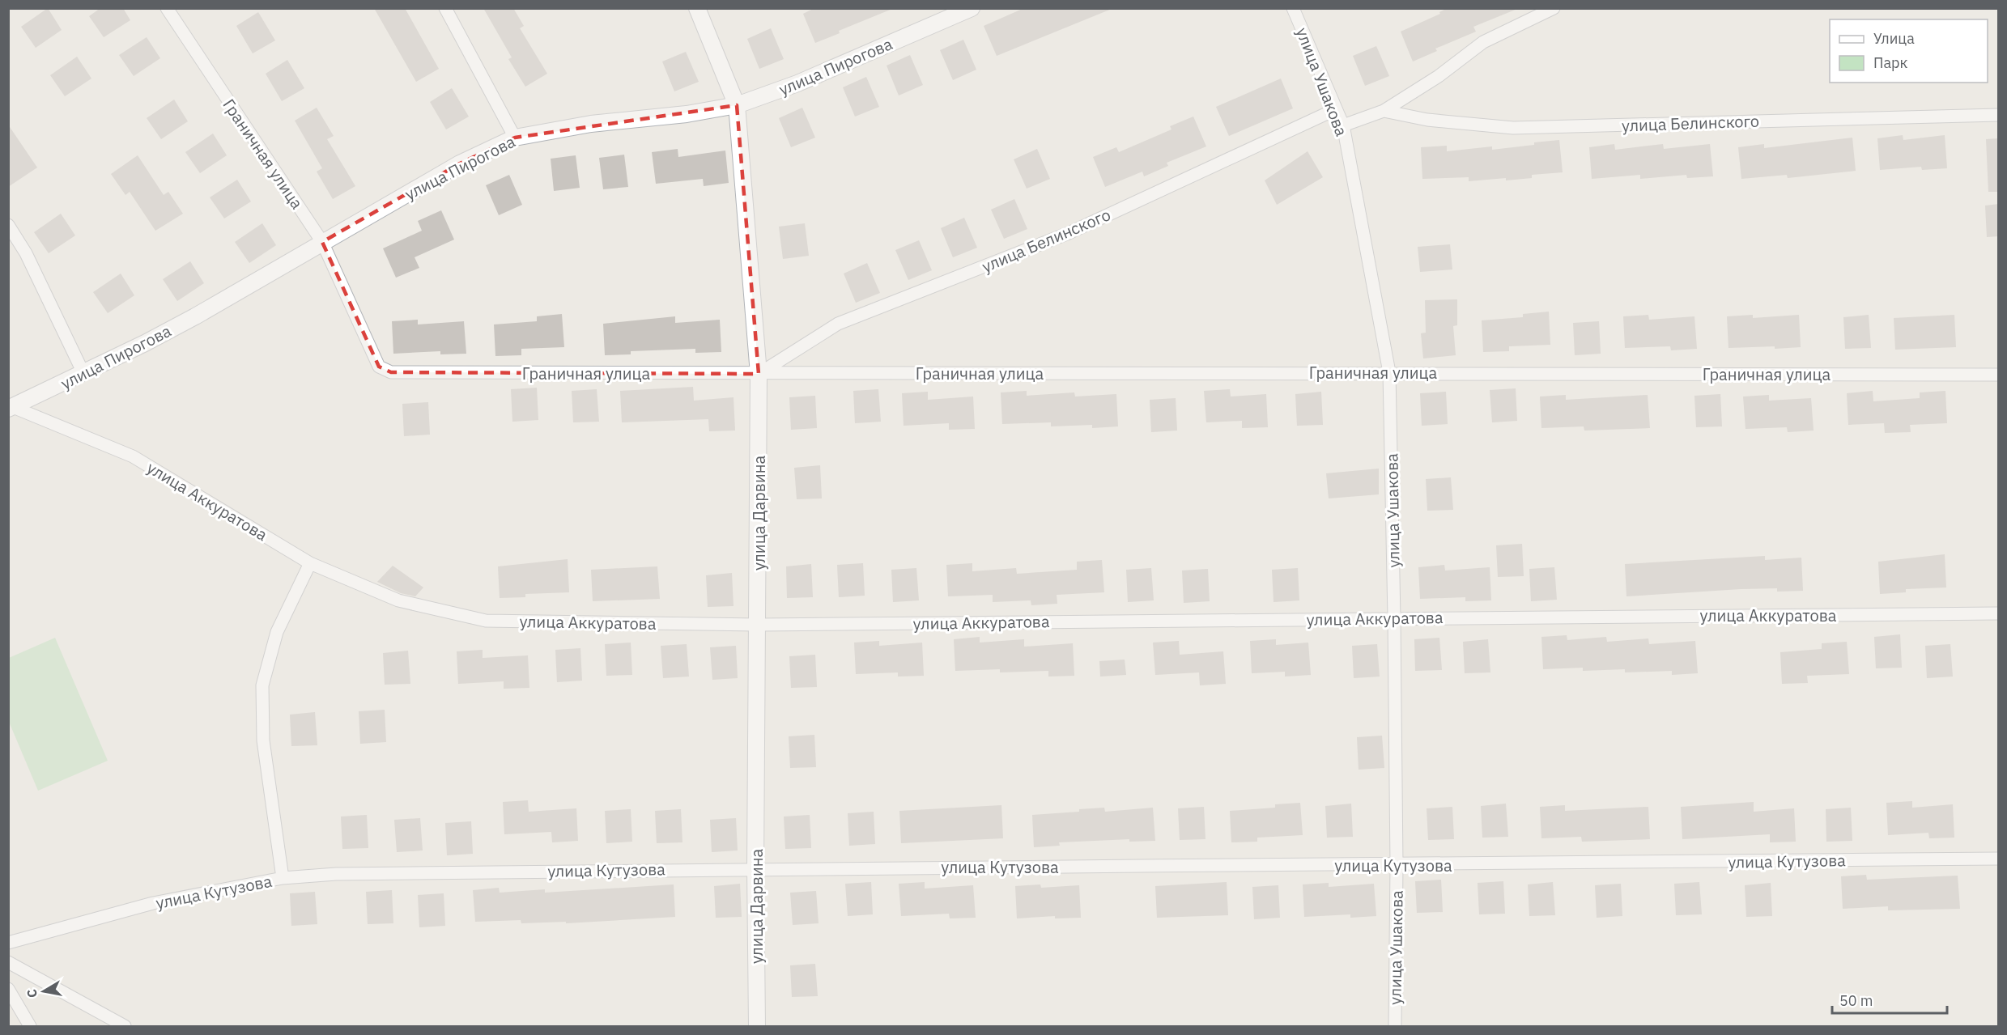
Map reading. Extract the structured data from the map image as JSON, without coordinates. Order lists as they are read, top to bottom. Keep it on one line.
{"streets":{"street":["улица Пирогова","улица Ушакова","улица Белинского","Граничная улица","улица Аккуратова","улица Дарвина","улица Кутузова"]},"crossings":[["улица Пирогова","Граничная улица"],["улица Пирогова","улица Аккуратова"],["улица Пирогова","улица Дарвина"],["улица Ушакова","улица Белинского"],["улица Ушакова","Граничная улица"],["улица Ушакова","улица Аккуратова"],["улица Ушакова","улица Кутузова"],["улица Белинского","Граничная улица"],["улица Белинского","улица Дарвина"],["Граничная улица","улица Дарвина"],["улица Аккуратова","улица Дарвина"],["улица Дарвина","улица Кутузова"]],"legend":["Улица","Парк"],"scale_bar":"50 m","north":"left"}
